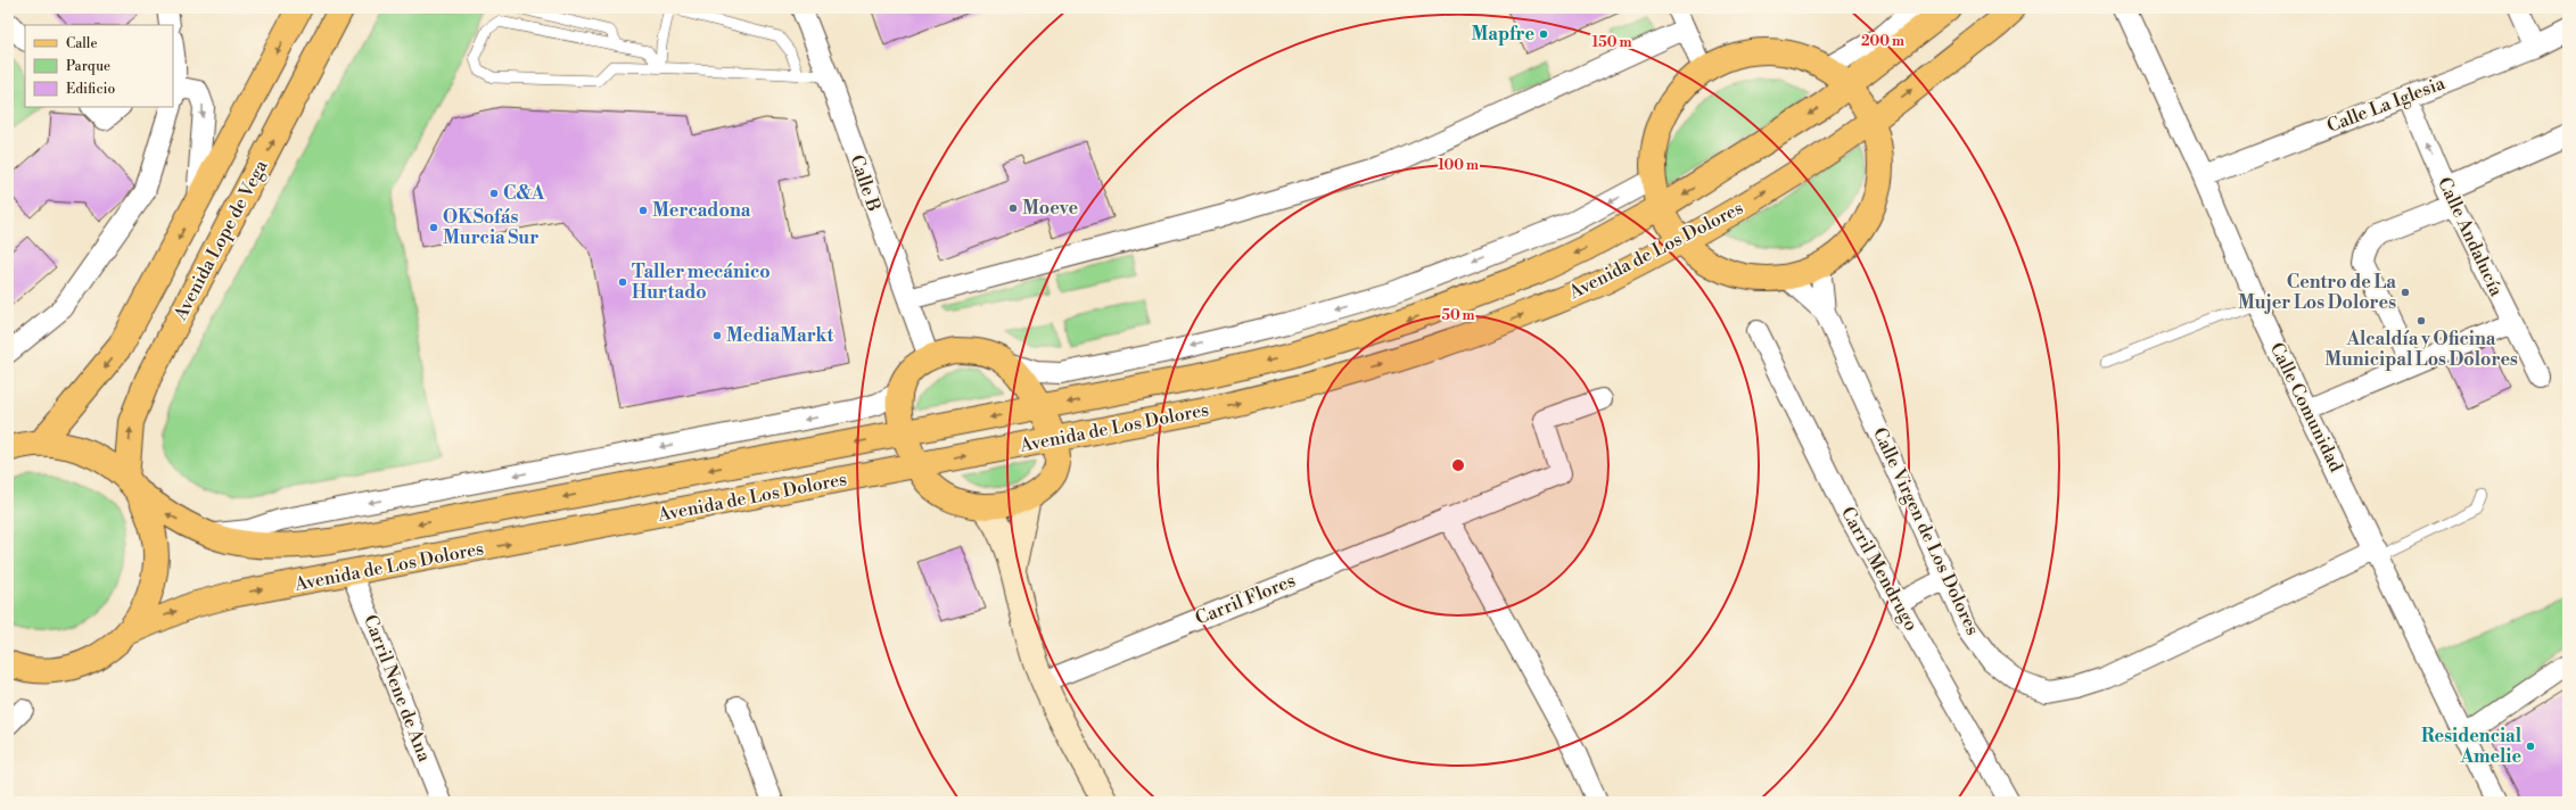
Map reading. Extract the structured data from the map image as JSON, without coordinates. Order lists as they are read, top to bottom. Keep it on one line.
{"streets":{"main road":["Avenida Lope de Vega","Avenida de Los Dolores"],"street":["Calle La Iglesia","Calle B","Calle Andalucía","Calle Comunidad","Calle Virgen de Los Dolores","Carril Mendrugo","Carril Flores","Carril Nene de Ana"]},"crossings":[["Calle La Iglesia","Calle Andalucía"],["Calle La Iglesia","Calle Comunidad"],["Avenida Lope de Vega","Avenida de Los Dolores"],["Avenida de Los Dolores","Carril Nene de Ana"],["Calle Comunidad","Calle Virgen de Los Dolores"]],"one_way":["Calle Andalucía"],"places":["Mapfre","C&A","Moeve","Mercadona","OKSofás Murcia Sur","Taller mecánico Hurtado","Centro de La Mujer Los Dolores","Alcaldía y Oficina Municipal Los Dolores","MediaMarkt","Residencial Amelie"],"legend":["Calle","Parque","Edificio"],"rings":["200 m","150 m","100 m","50 m"]}
